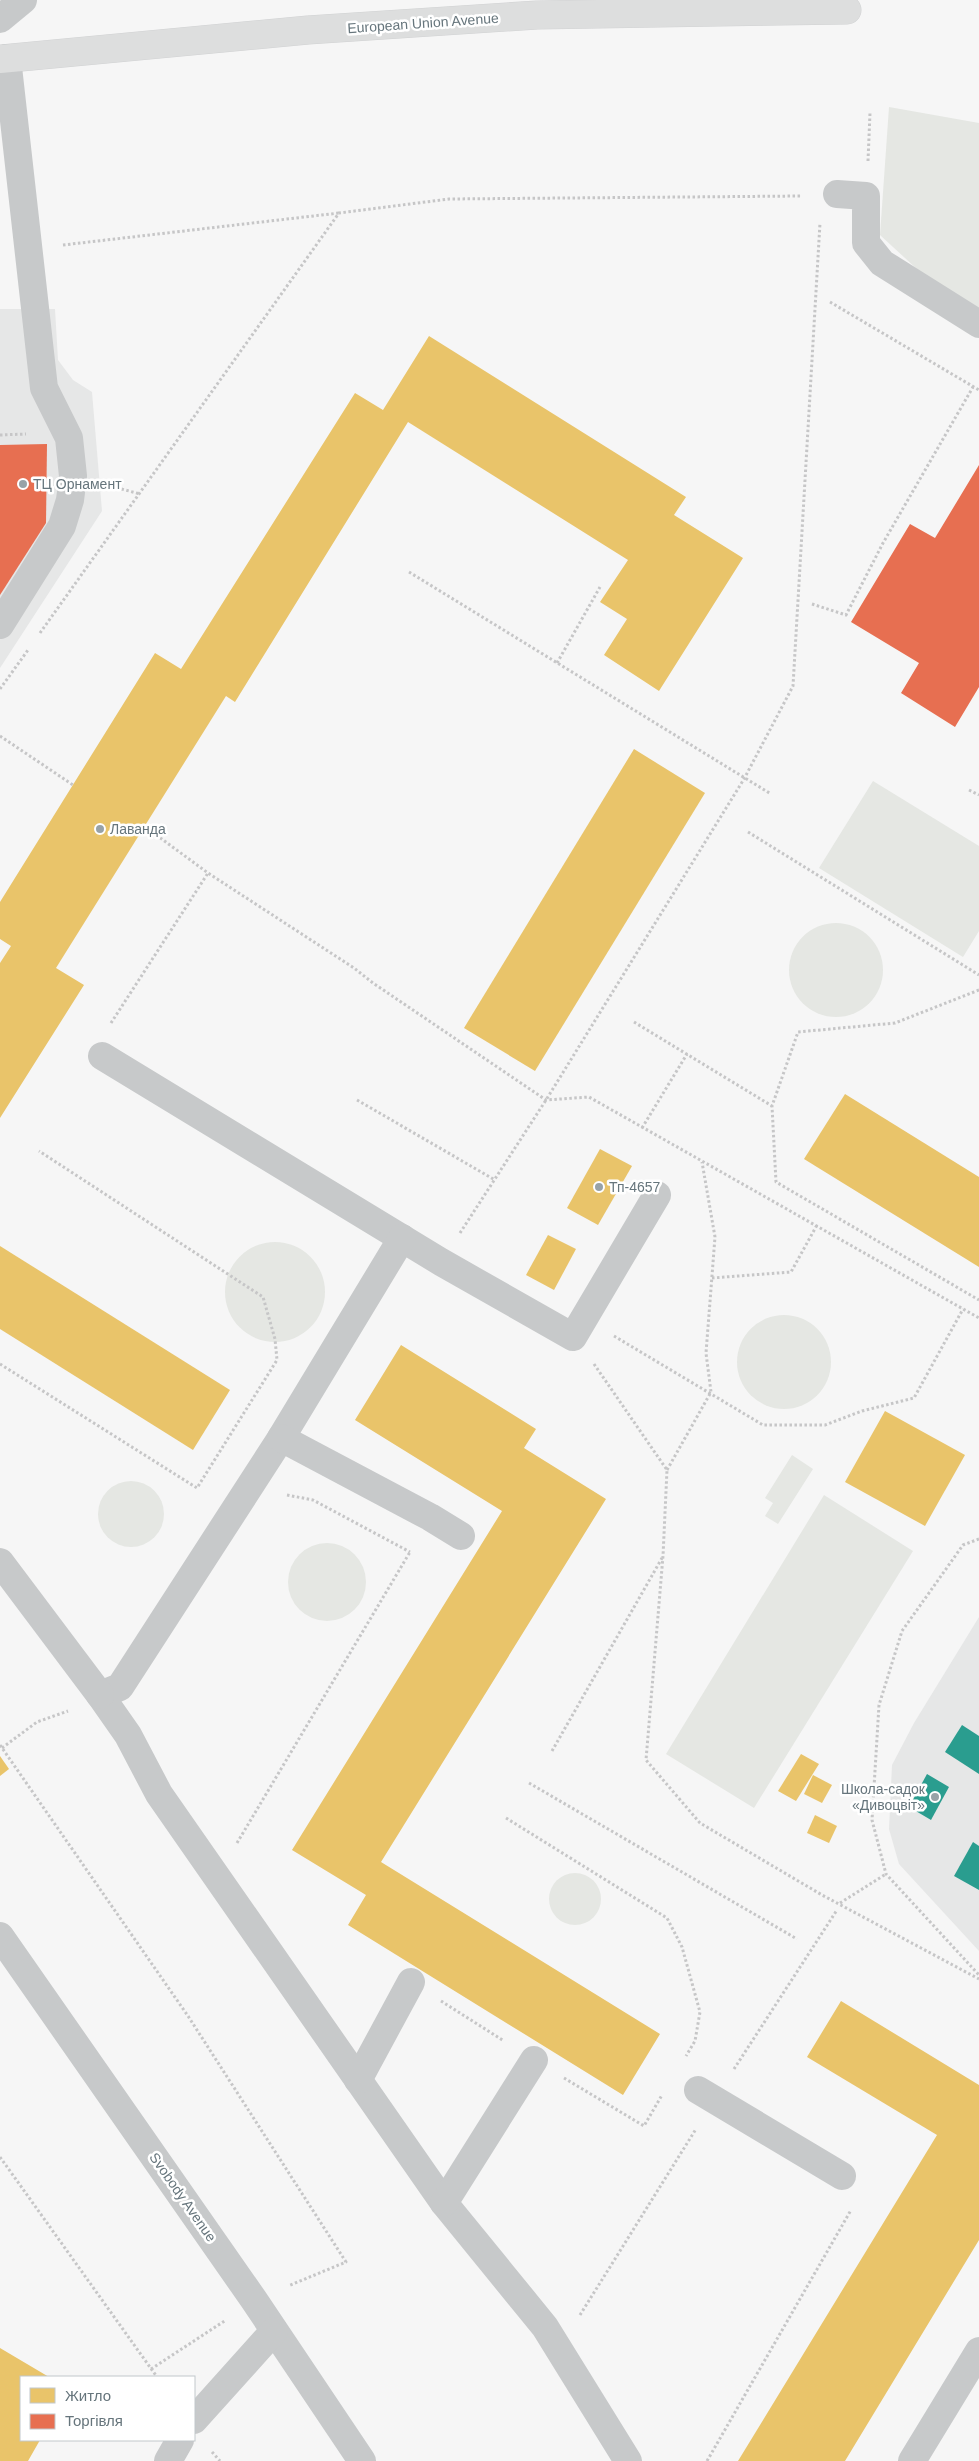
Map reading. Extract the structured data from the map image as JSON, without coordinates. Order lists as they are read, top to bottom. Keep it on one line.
{"streets":{"main road":["European Union Avenue"],"street":["Svobody Avenue"]},"places":["ТЦ Орнамент","Лаванда","Тп-4657","Школа-садок «Дивоцвіт»"],"legend":["Житло","Торгівля"]}
